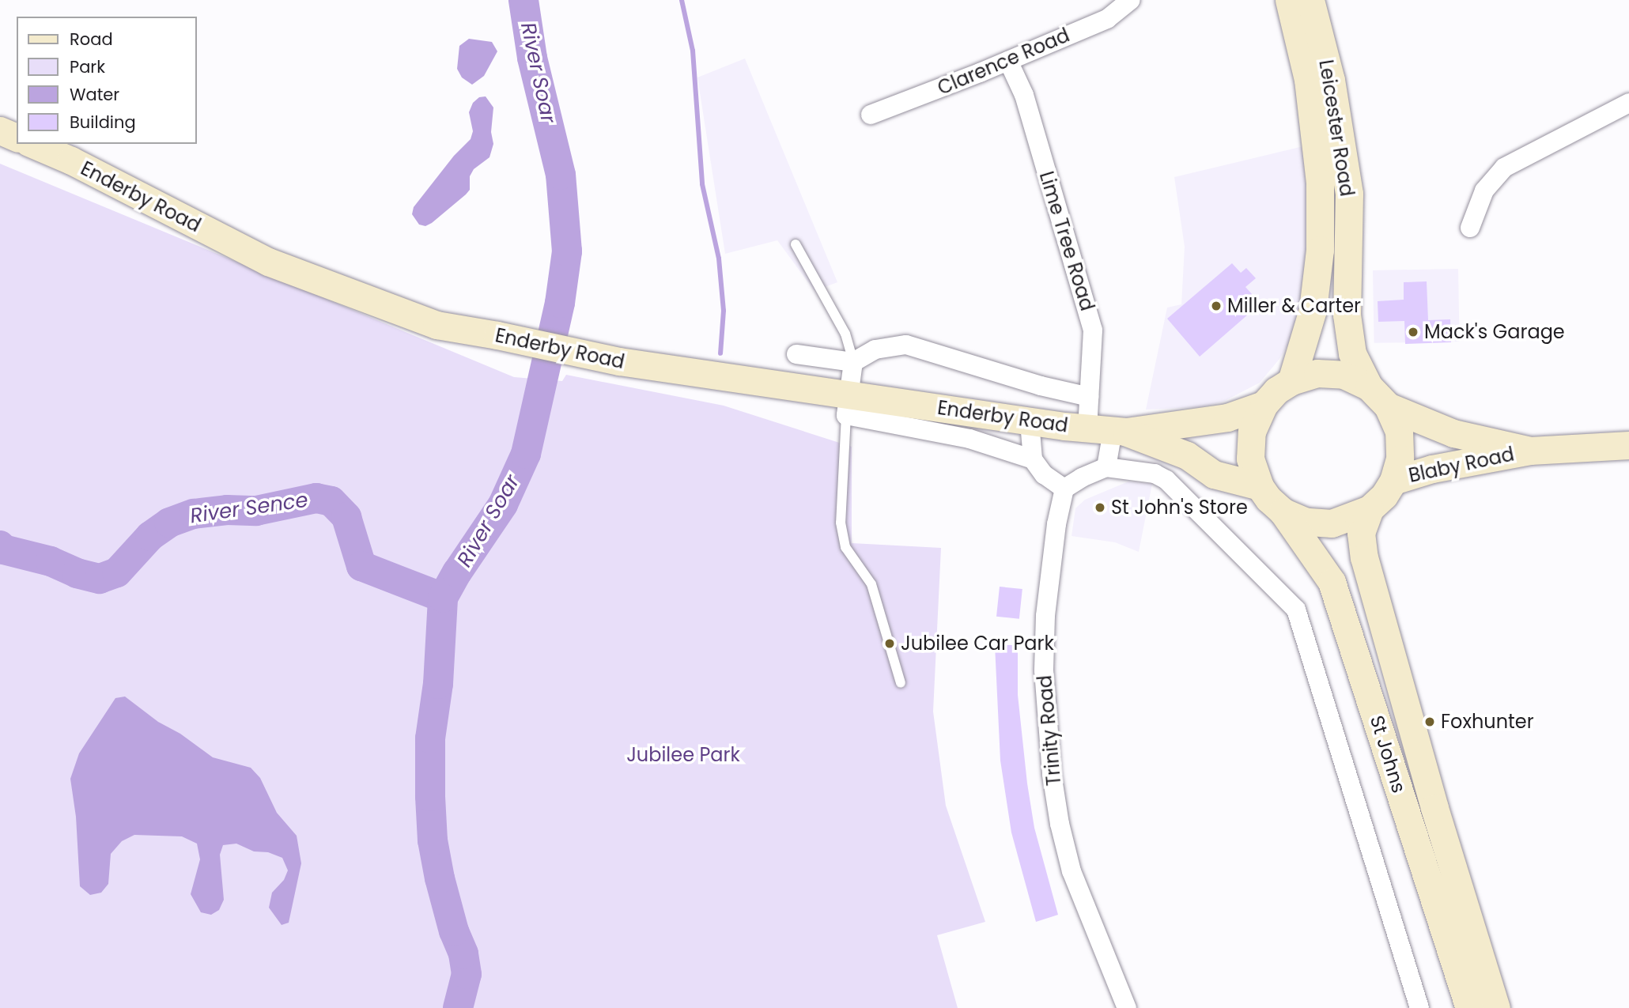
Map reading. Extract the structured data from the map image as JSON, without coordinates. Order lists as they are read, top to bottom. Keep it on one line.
{"streets":{"main road":["Leicester Road","Enderby Road","Blaby Road","St Johns"],"street":["Clarence Road","Lime Tree Road","Trinity Road"]},"crossings":[["Clarence Road","Lime Tree Road"],["Leicester Road","Enderby Road"],["Leicester Road","Blaby Road"],["Leicester Road","St Johns"],["Enderby Road","Lime Tree Road"],["Enderby Road","Blaby Road"],["Enderby Road","St Johns"],["Blaby Road","St Johns"]],"water":["River Soar","River Sence"],"parks":["Jubilee Park"],"places":["Miller & Carter","Mack's Garage","St John's Store","Jubilee Car Park","Foxhunter"],"legend":["Road","Park","Water","Building"]}
